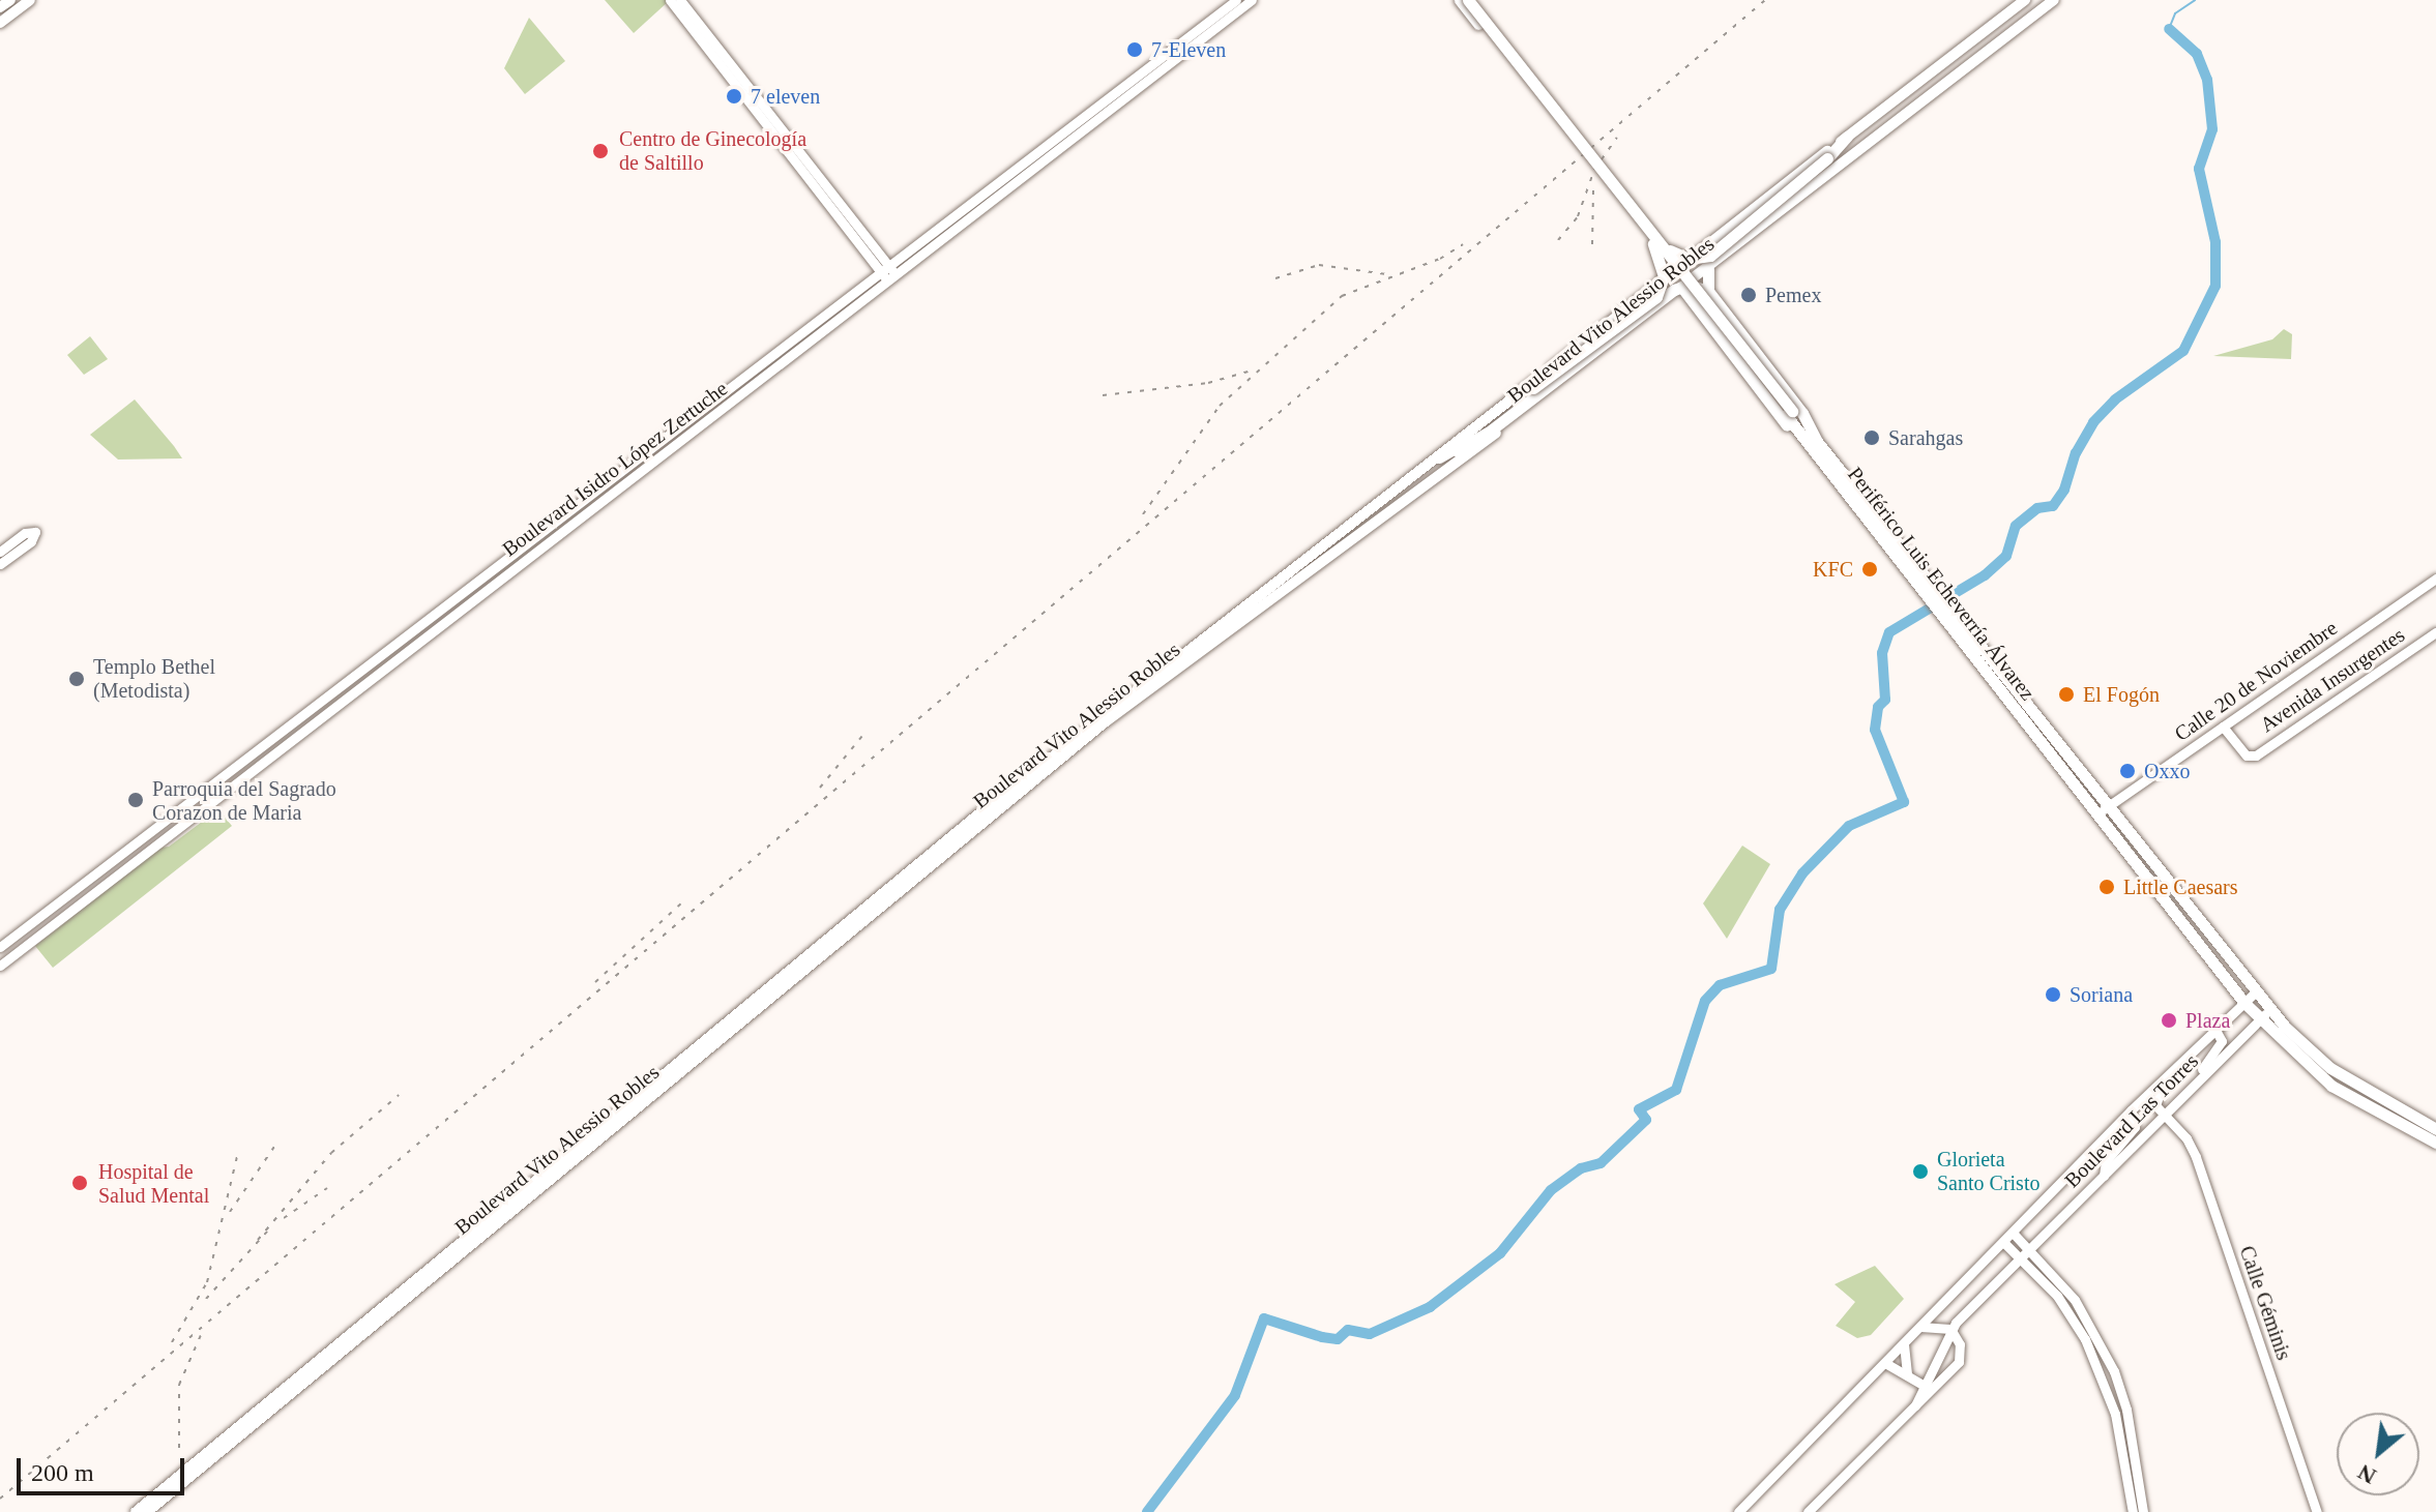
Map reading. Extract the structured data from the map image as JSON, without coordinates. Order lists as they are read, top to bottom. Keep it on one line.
{"streets":{"highway":["Periférico Luis Echeverría Álvarez"],"main road":["Boulevard Vito Alessio Robles","Boulevard Isidro López Zertuche","Avenida Insurgentes","Calle 20 de Noviembre","Boulevard Las Torres","Calle Géminis"]},"crossings":[["Periférico Luis Echeverría Álvarez","Calle 20 de Noviembre"],["Periférico Luis Echeverría Álvarez","Boulevard Las Torres"],["Avenida Insurgentes","Calle 20 de Noviembre"],["Boulevard Las Torres","Calle Géminis"]],"places":["7-Eleven","7 eleven","Centro de Ginecología de Saltillo","Pemex","Sarahgas","KFC","Templo Bethel (Metodista)","El Fogón","Oxxo","Parroquia del Sagrado Corazon de Maria","Little Caesars","Soriana","Plaza","Glorieta Santo Cristo","Hospital de Salud Mental"],"scale_bar":"200 m","north":"bottom left"}
